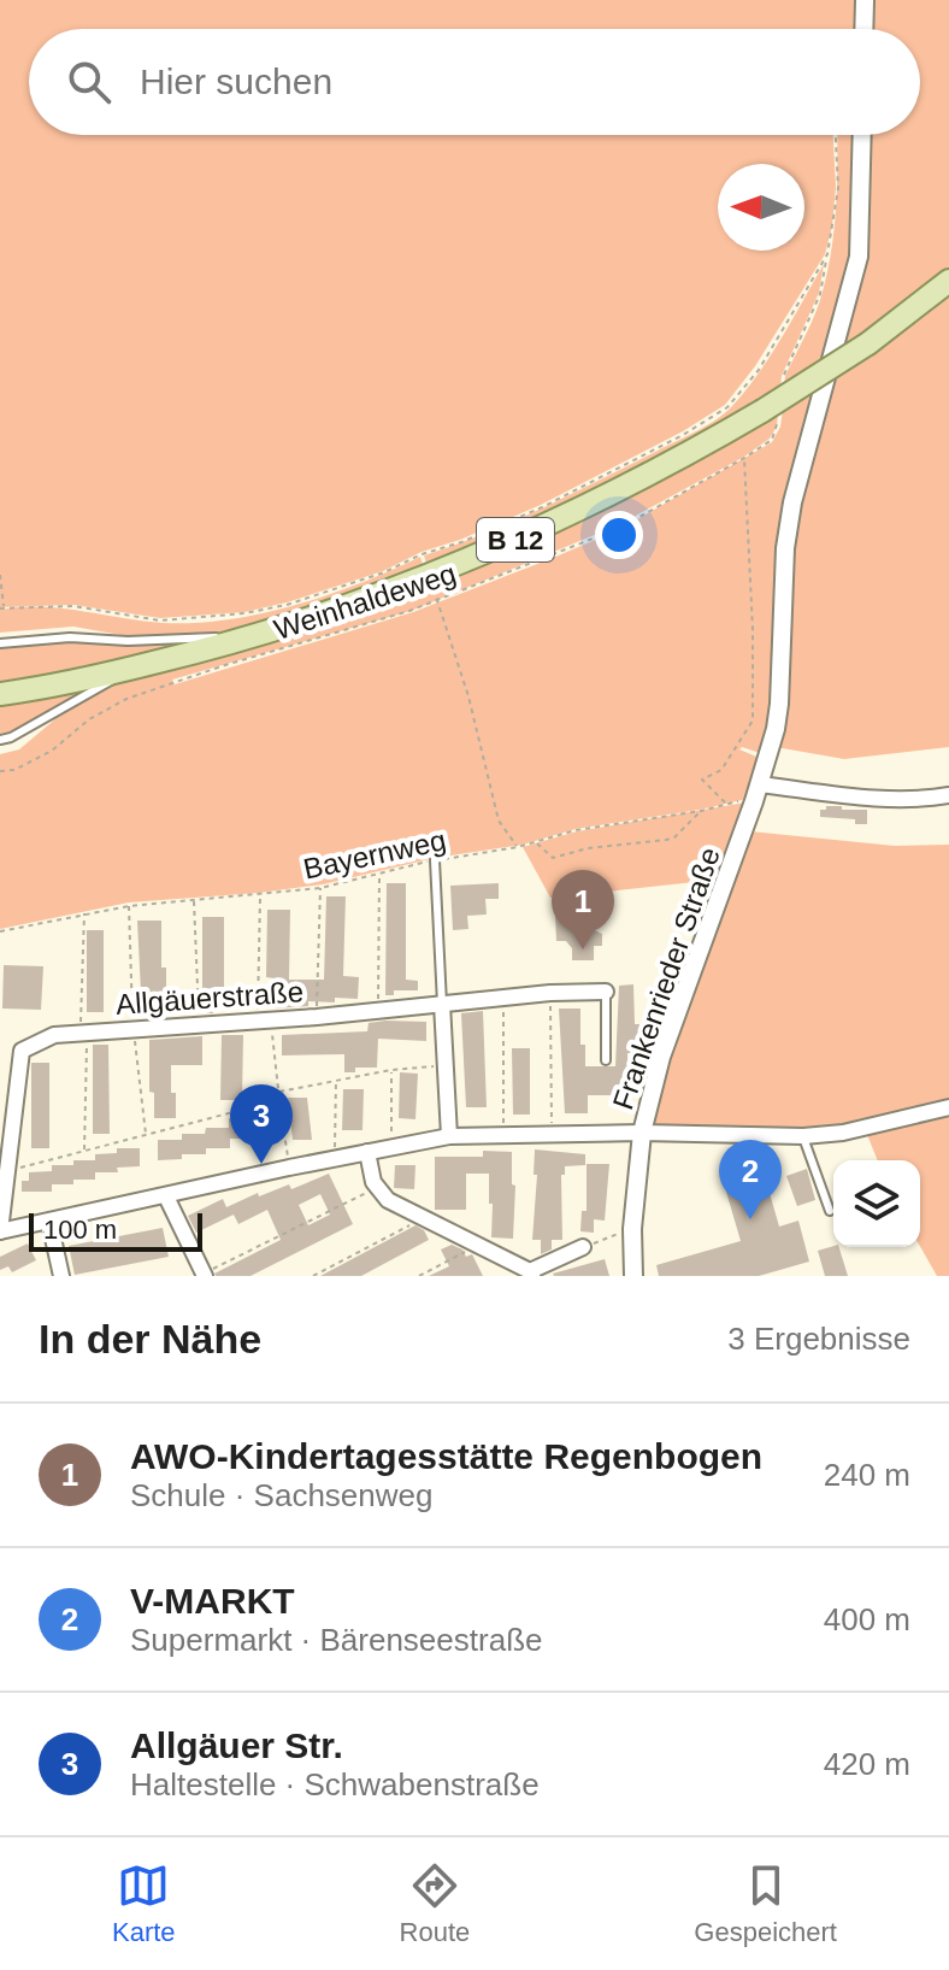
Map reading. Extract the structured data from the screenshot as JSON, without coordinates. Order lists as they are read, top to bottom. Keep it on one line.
{"streets":{"main road":["B 12"],"street":["Frankenrieder Straße","Allgäuerstraße"],"path":["Weinhaldeweg","Bayernweg"]},"crossings":[["B 12","Weinhaldeweg"],["Bayernweg","Frankenrieder Straße"]],"scale_bar":"100 m","north":"left","page":{"search":"Hier suchen","pins":["1","3","2"],"scale":"100 m","heading":["In der Nähe","3 Ergebnisse"],"list":[{"mark":"1","name":"AWO-Kindertagesstätte Regenbogen","note":"Schule · Sachsenweg","value":"240 m"},{"mark":"2","name":"V-MARKT","note":"Supermarkt · Bärenseestraße","value":"400 m"},{"mark":"3","name":"Allgäuer Str.","note":"Haltestelle · Schwabenstraße","value":"420 m"}],"nav":["Karte","Route","Gespeichert"]}}
